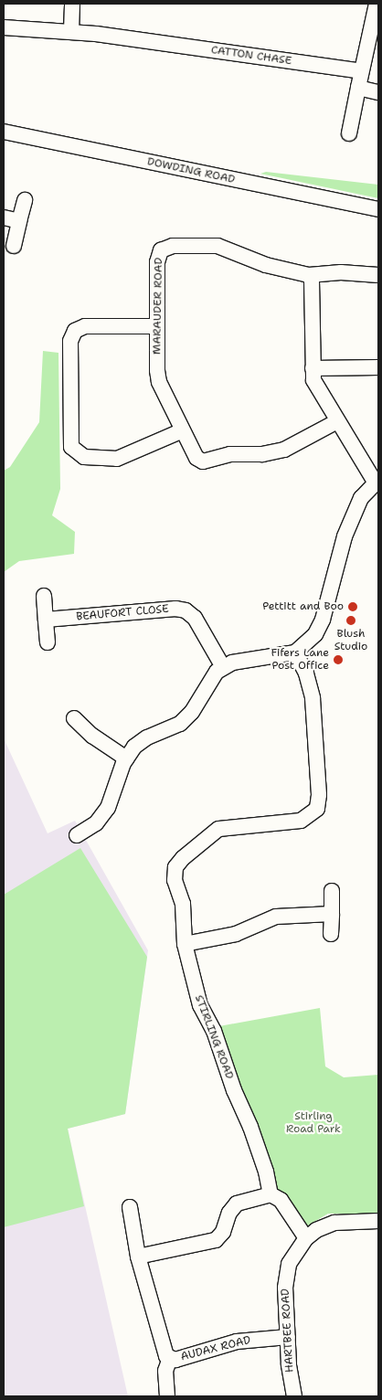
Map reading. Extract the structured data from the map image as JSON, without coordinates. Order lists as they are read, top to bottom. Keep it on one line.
{"streets":{"street":["CATTON CHASE","DOWDING ROAD","MARAUDER ROAD","BEAUFORT CLOSE","STIRLING ROAD","HARTBEE ROAD","AUDAX ROAD"]},"crossings":[["HARTBEE ROAD","AUDAX ROAD"]],"parks":["Stirling Road Park"],"places":["Pettitt and Boo","Blush Studio","Fifers Lane Post Office"]}
